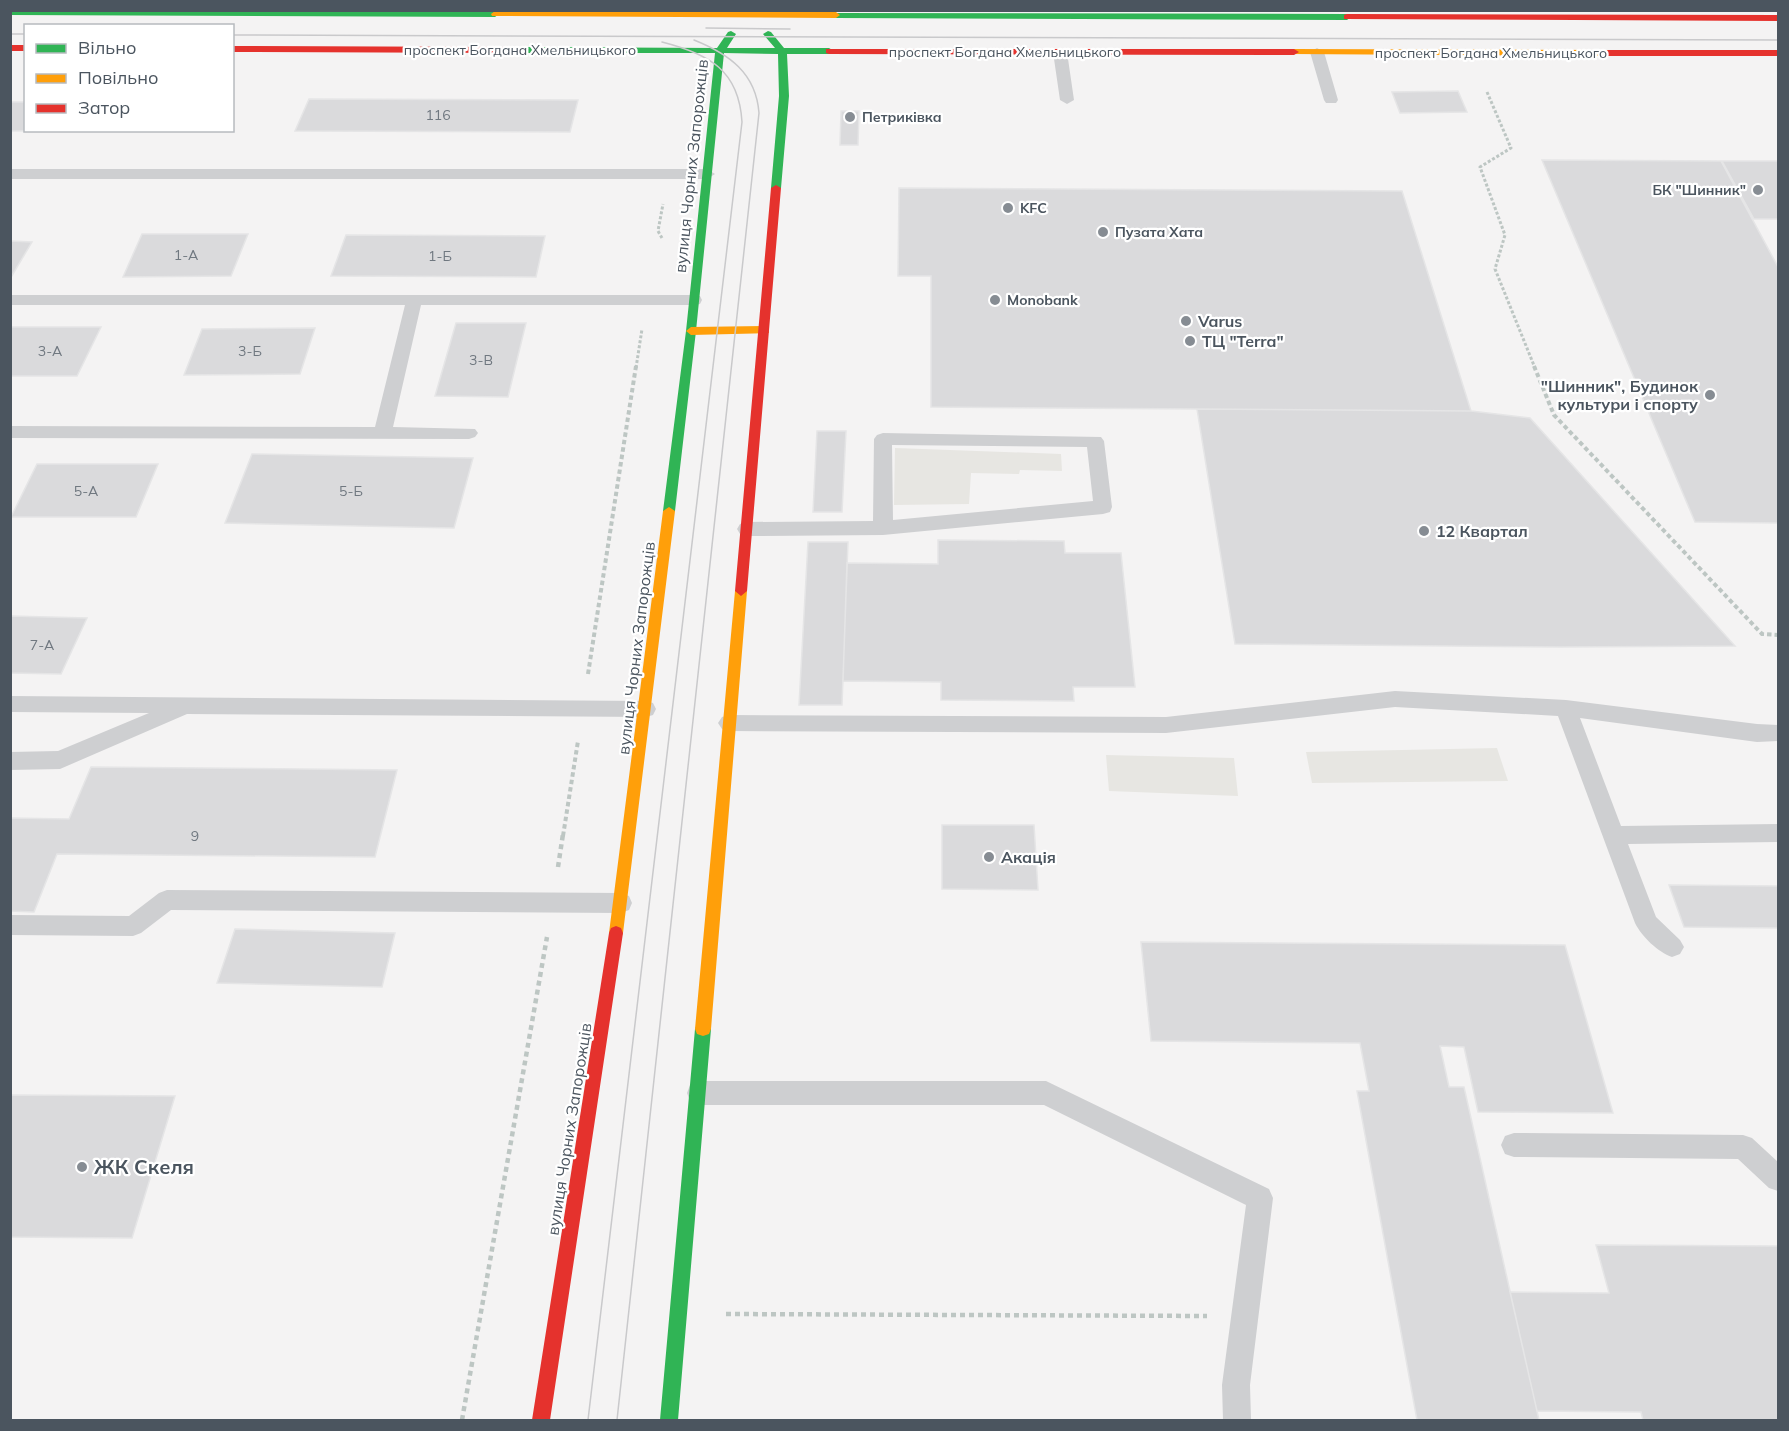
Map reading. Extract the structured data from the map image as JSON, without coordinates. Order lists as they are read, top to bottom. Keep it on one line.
{"streets":{"main road":["проспект Богдана Хмельницького","вулиця Чорних Запорожців"]},"crossings":[["проспект Богдана Хмельницького","вулиця Чорних Запорожців"]],"places":["Петриківка","БК \"Шинник\"","KFC","Пузата Хата","Monobank","Varus","ТЦ \"Terra\"","\"Шинник\", Будинок культури і спорту","12 Квартал","Акація","ЖК Скеля"],"house_numbers":["116","1-А","1-Б","3-А","3-Б","3-В","5-А","5-Б","7-А","9"],"legend":["Вільно","Повільно","Затор"]}
